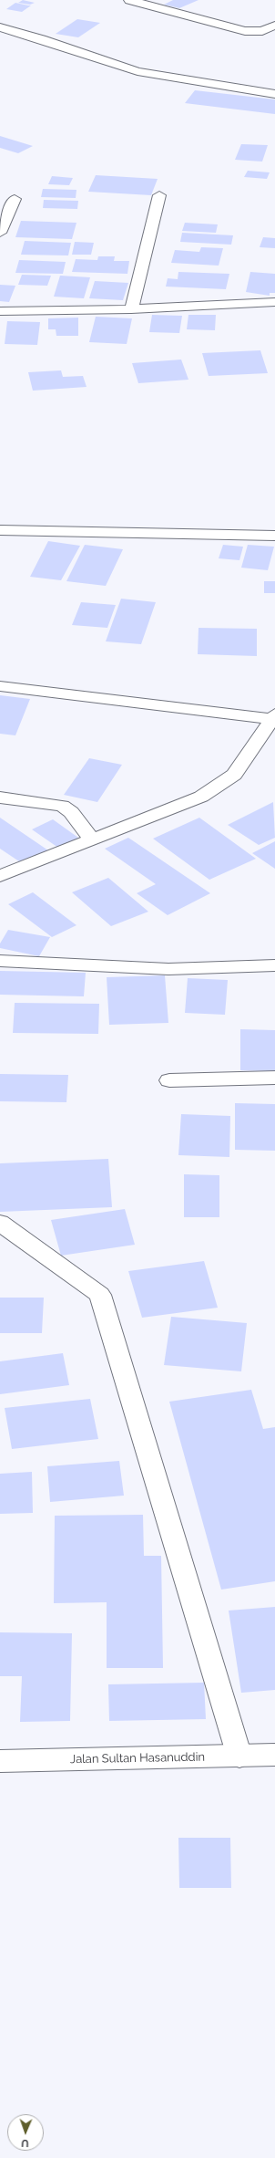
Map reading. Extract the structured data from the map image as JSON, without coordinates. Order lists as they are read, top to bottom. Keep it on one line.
{"streets":{"street":["Jalan Sultan Hasanuddin"]},"north":"bottom"}
